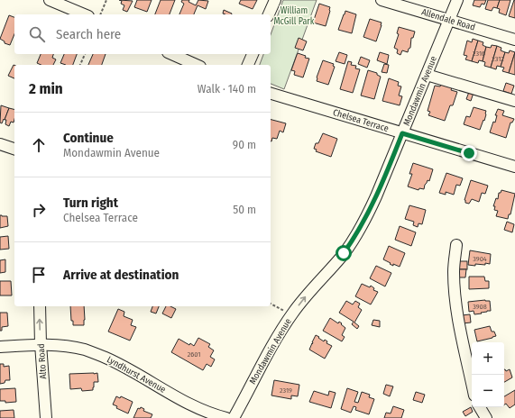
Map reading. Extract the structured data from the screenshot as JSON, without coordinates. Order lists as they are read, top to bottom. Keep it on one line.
{"streets":{"street":["Allendale Road","Mondawmin Avenue","Chelsea Terrace","Alto Road","Lyndhurst Avenue"]},"crossings":[["Allendale Road","Mondawmin Avenue"],["Mondawmin Avenue","Chelsea Terrace"],["Alto Road","Lyndhurst Avenue"]],"one_way":["Mondawmin Avenue"],"parks":["William McGill Park"],"house_numbers":["2316","2312","3904","3908","2601","2319"],"page":{"search":"Search here","heading":["2 min","Walk · 140 m"],"list":[["Continue","Mondawmin Avenue","90 m"],["Turn right","Chelsea Terrace","50 m"],"Arrive at destination"],"map_buttons":["+","−"]}}
